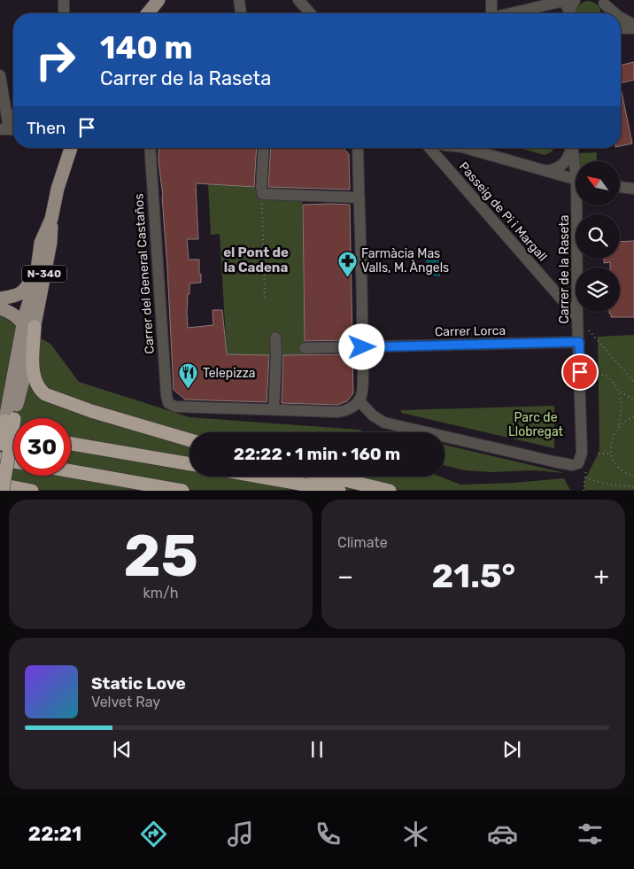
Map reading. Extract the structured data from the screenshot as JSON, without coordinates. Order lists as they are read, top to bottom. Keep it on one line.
{"streets":{"highway":["N-340"],"street":["Passeig de Pi i Margall","Carrer de la Raseta","Carrer del General Castaños","Carrer Lorca"]},"crossings":[["Passeig de Pi i Margall","Carrer de la Raseta"],["Carrer de la Raseta","Carrer Lorca"]],"districts":["el Pont de la Cadena"],"parks":["Parc de Llobregat"],"places":{"pharmacy":["Farmàcia Mas Valls, M. Àngels"],"restaurant":["Telepizza"]},"north":"top left","page":{"turn":["140 m","Carrer de la Raseta"],"then":"Then","limit":"30","trip":"22:22 · 1 min · 160 m","tile":[["25","km/h"],"Climate"],"heat":["−","21.5°","+"],"song":["Static Love","Velvet Ray"],"tabs":"22:21"}}
